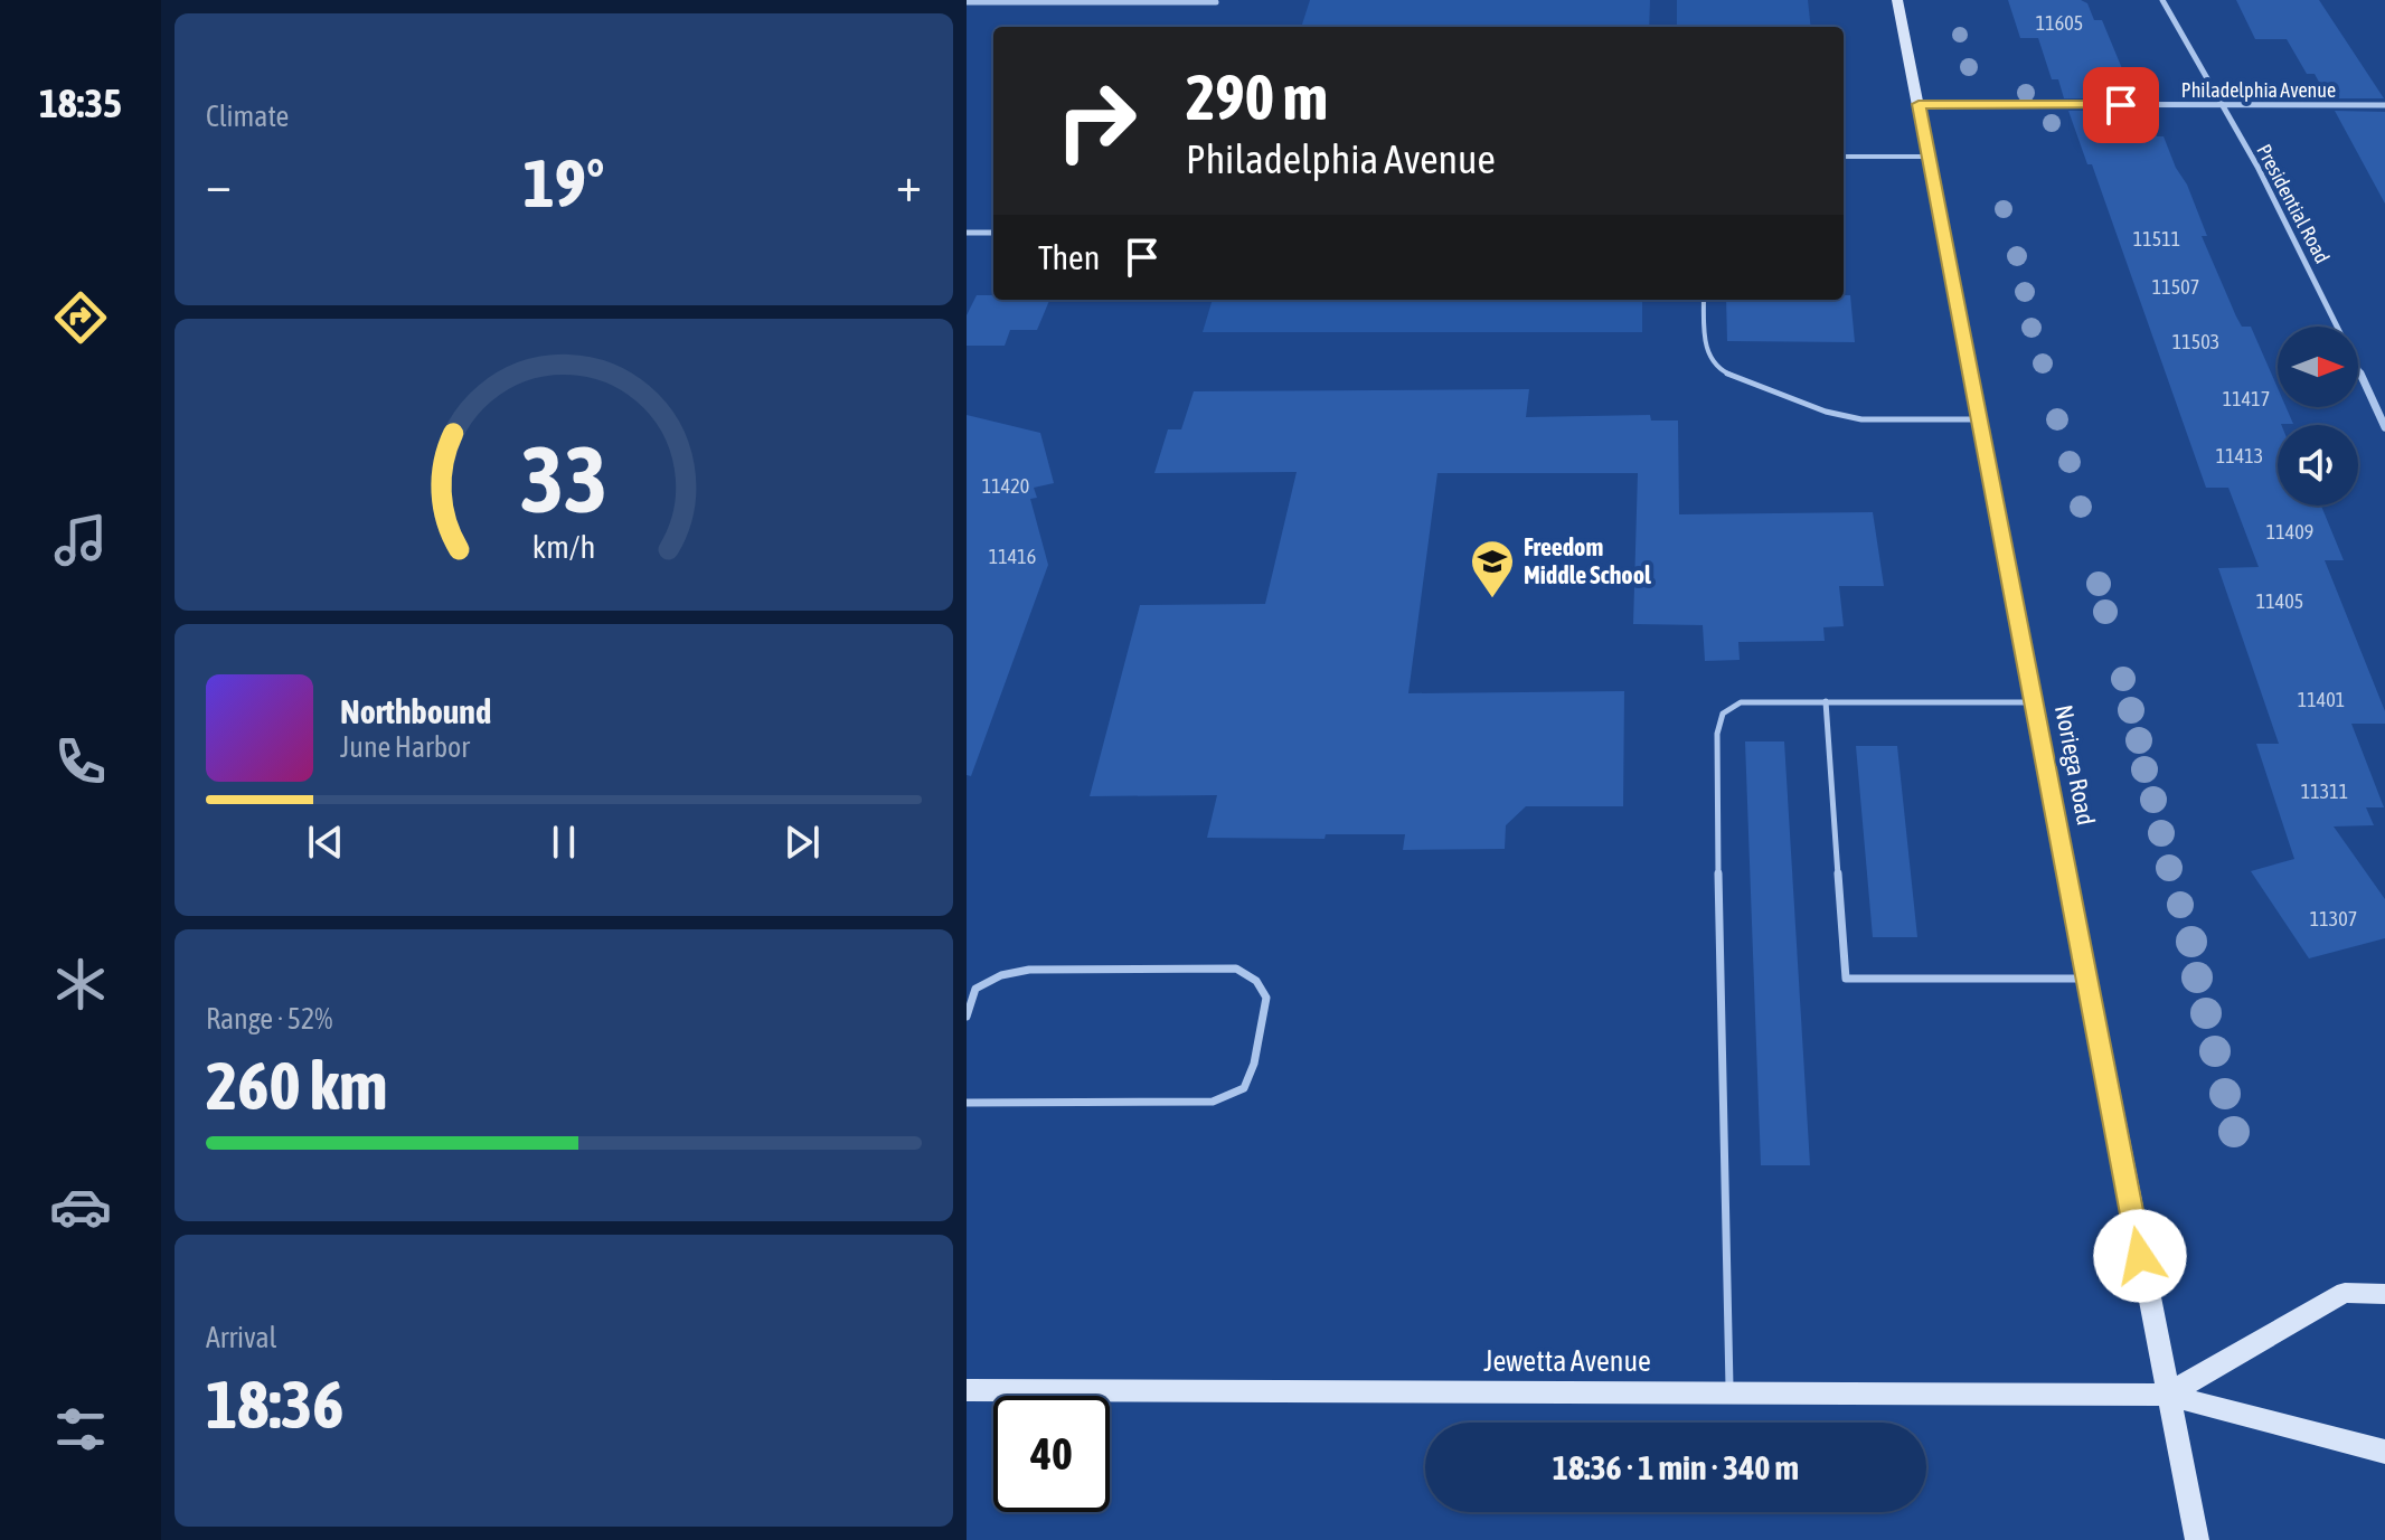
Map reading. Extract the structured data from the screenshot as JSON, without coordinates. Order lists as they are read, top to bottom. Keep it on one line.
{"streets":{"street":["Philadelphia Avenue","Presidential Road","Noriega Road","Jewetta Avenue"]},"crossings":[["Philadelphia Avenue","Presidential Road"],["Philadelphia Avenue","Noriega Road"],["Noriega Road","Jewetta Avenue"]],"places":{"school or university":["Freedom Middle School"]},"house_numbers":["11605","11511","11507","11503","11417","11413","11420","11409","11416","11405","11401","11311","11307"],"north":"right","page":{"tabs":"18:35","tile":["Climate",["Range · 52%","260 km"],["Arrival","18:36"]],"turn":["290 m","Philadelphia Avenue"],"heat":["−","19°","+"],"then":"Then","song":["Northbound","June Harbor"],"limit":"40","trip":"18:36 · 1 min · 340 m","gauge":["33","km/h"]}}
